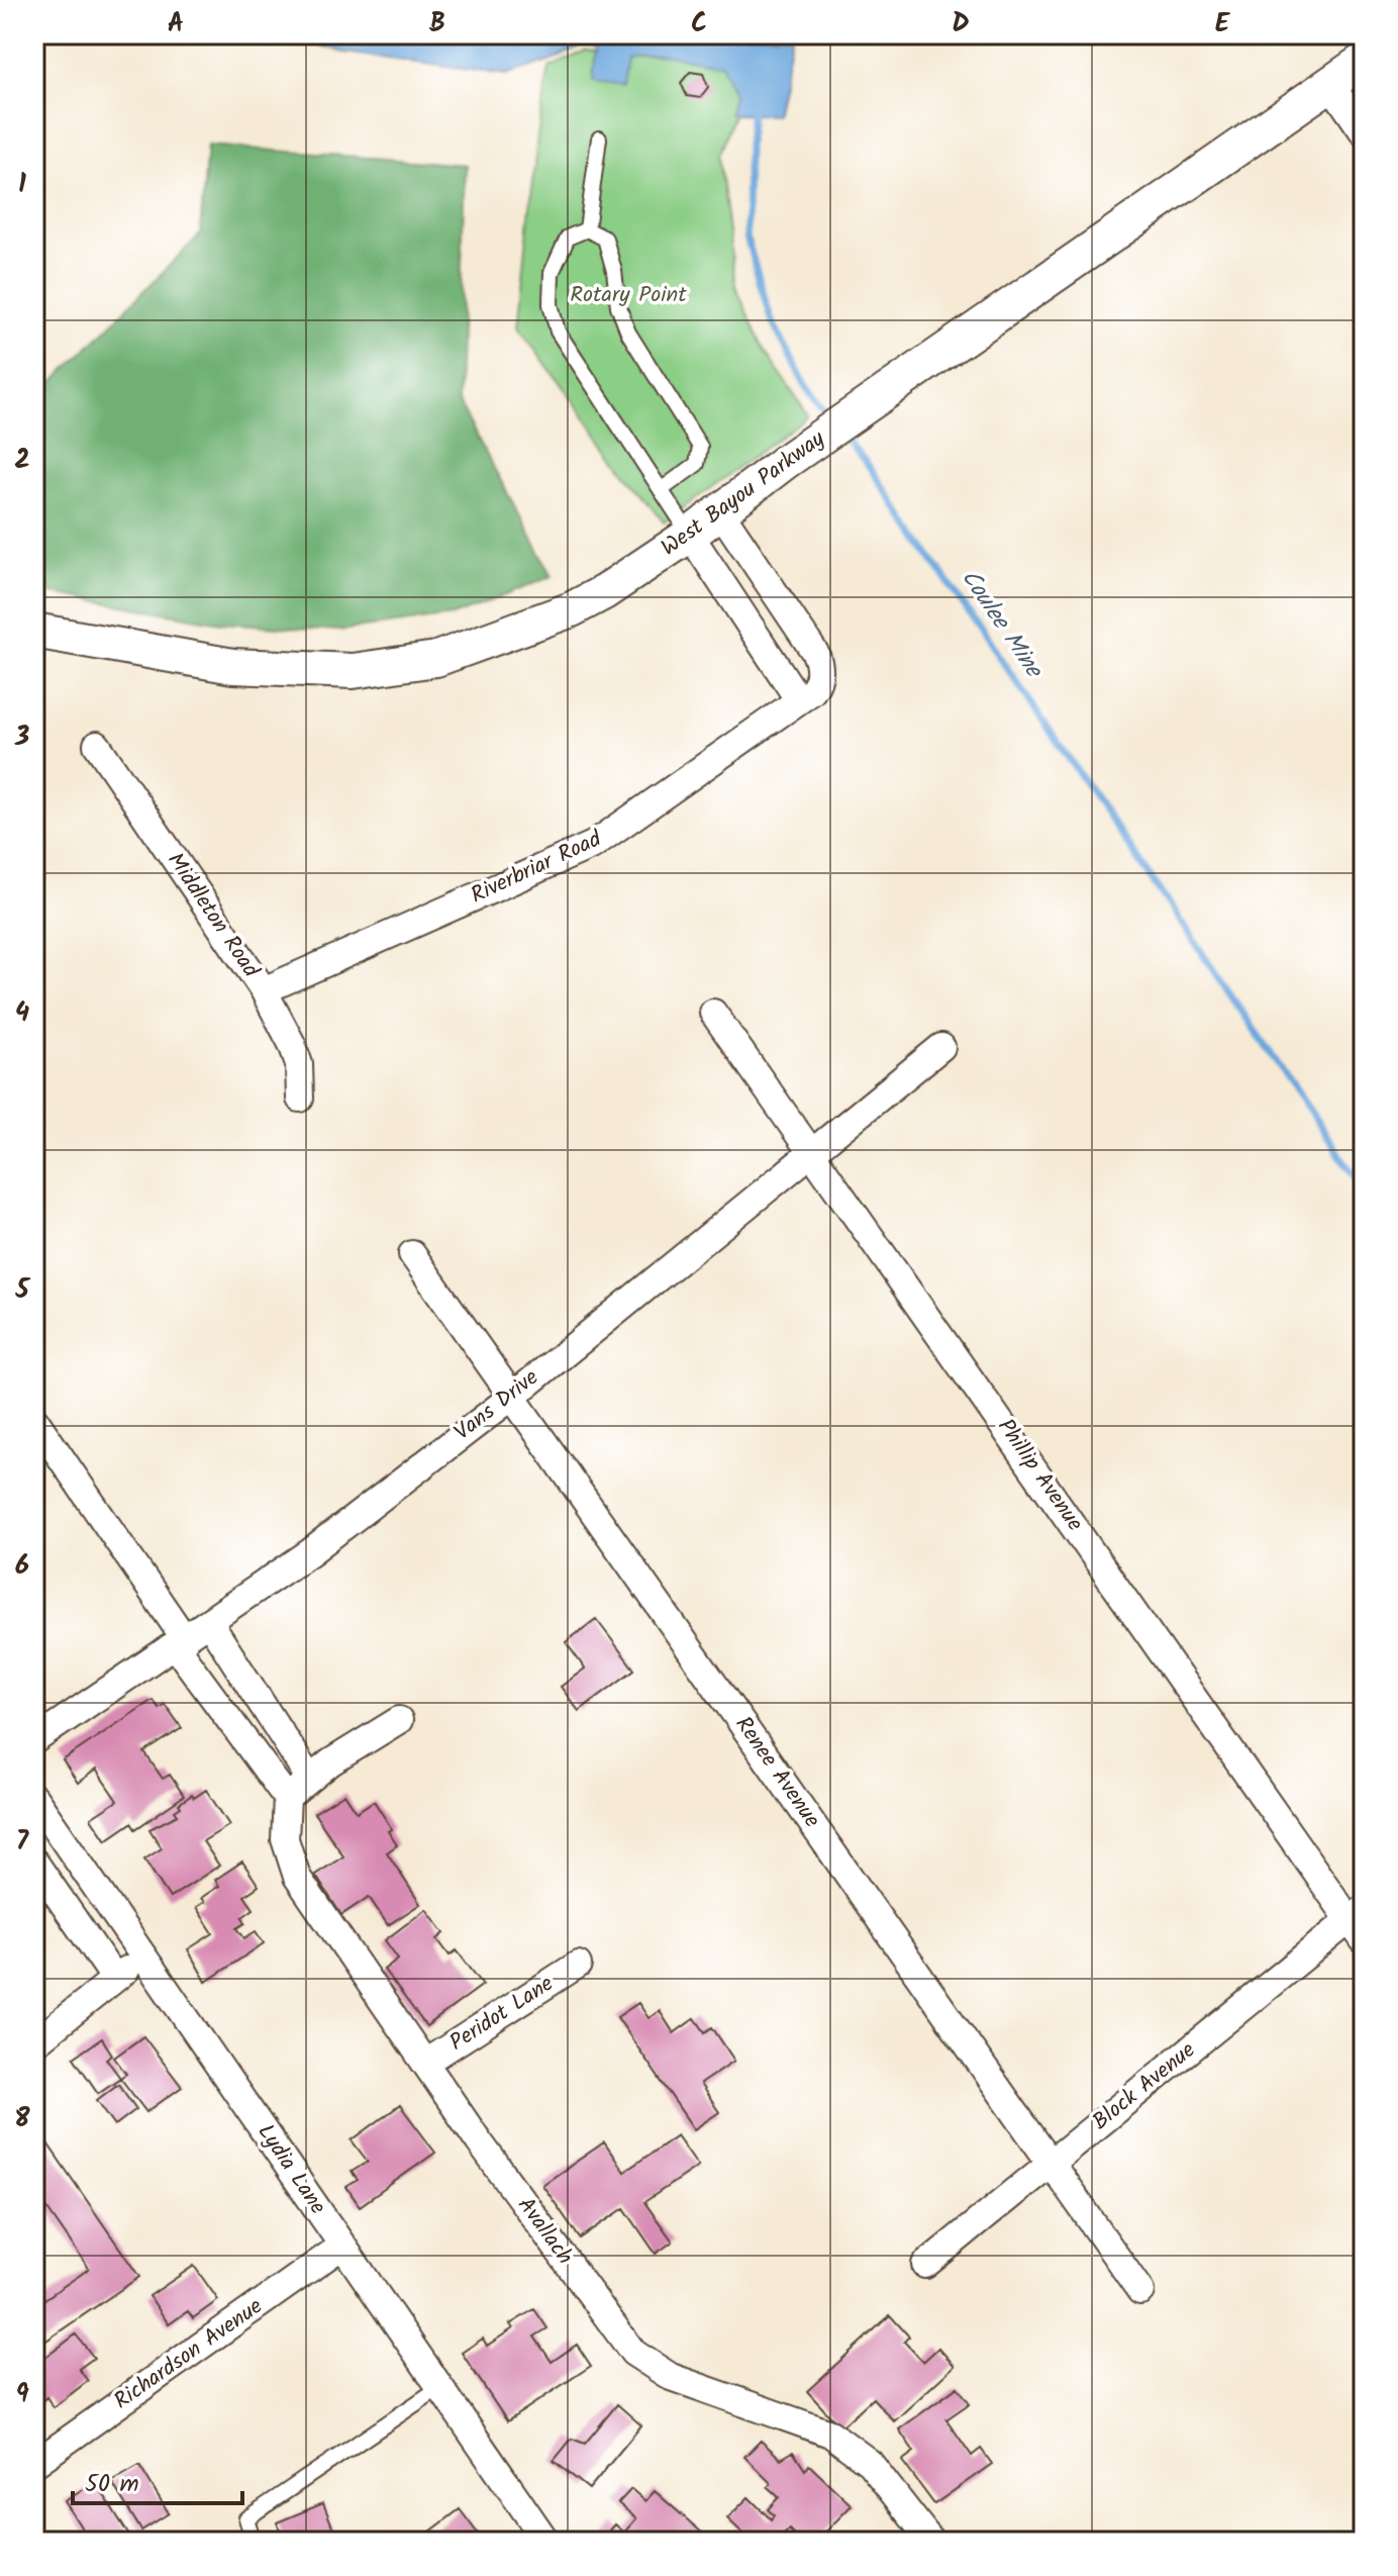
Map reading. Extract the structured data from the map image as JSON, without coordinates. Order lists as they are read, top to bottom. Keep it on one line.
{"streets":{"street":["West Bayou Parkway","Riverbriar Road","Middleton Road","Vans Drive","Phillip Avenue","Renee Avenue","Peridot Lane","Block Avenue","Lydia Lane","Avallach","Richardson Avenue"]},"crossings":[["West Bayou Parkway","Riverbriar Road"],["Riverbriar Road","Middleton Road"],["Vans Drive","Phillip Avenue"],["Vans Drive","Renee Avenue"],["Phillip Avenue","Block Avenue"],["Renee Avenue","Block Avenue"],["Peridot Lane","Avallach"],["Lydia Lane","Richardson Avenue"]],"water":["Coulee Mine"],"parks":["Rotary Point"],"scale_bar":"50 m","grid":{"columns":["A","B","C","D","E"],"rows":["1","2","3","4","5","6","7","8","9"]}}
